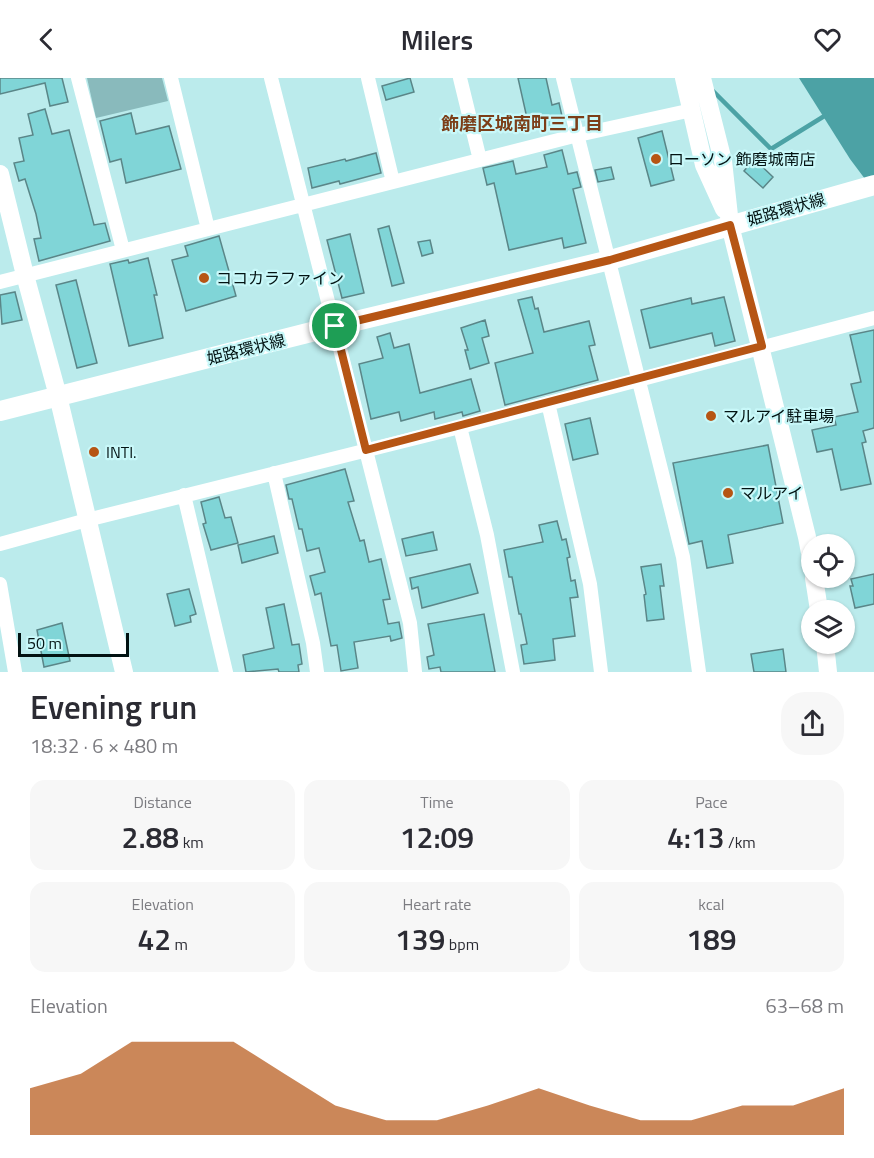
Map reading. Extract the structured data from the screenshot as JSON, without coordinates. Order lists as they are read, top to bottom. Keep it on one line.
{"streets":{"main road":["姫路環状線"]},"districts":["飾磨区城南町三丁目"],"places":["ローソン 飾磨城南店","ココカラファイン","マルアイ駐車場","INTI.","マルアイ"],"scale_bar":"50 m","page":{"header":"Milers","scale":"50 m","heading":["Evening run","18:32 · 6 × 480 m"],"stats":[["Distance","2.88 km"],["Time","12:09"],["Pace","4:13 /km"],["Elevation","42 m"],["Heart rate","139 bpm"],["kcal","189"]],"chart":["Elevation","63–68 m"]}}
